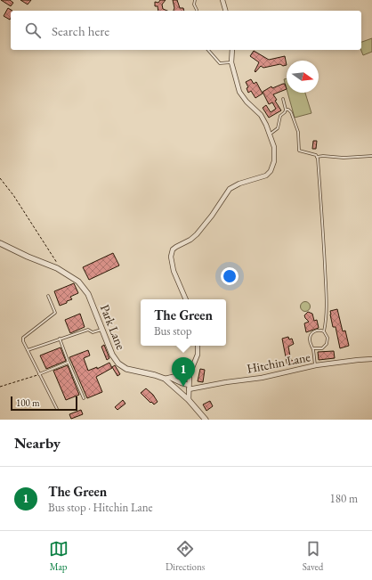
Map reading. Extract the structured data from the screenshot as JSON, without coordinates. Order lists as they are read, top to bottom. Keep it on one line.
{"streets":{"street":["Park Lane","Hitchin Lane"]},"scale_bar":"100 m","north":"right","page":{"search":"Search here","popup":["The Green","Bus stop"],"pins":"1","scale":"100 m","heading":"Nearby","list":[{"mark":"1","name":"The Green","note":"Bus stop · Hitchin Lane","value":"180 m"}],"nav":["Map","Directions","Saved"]}}
